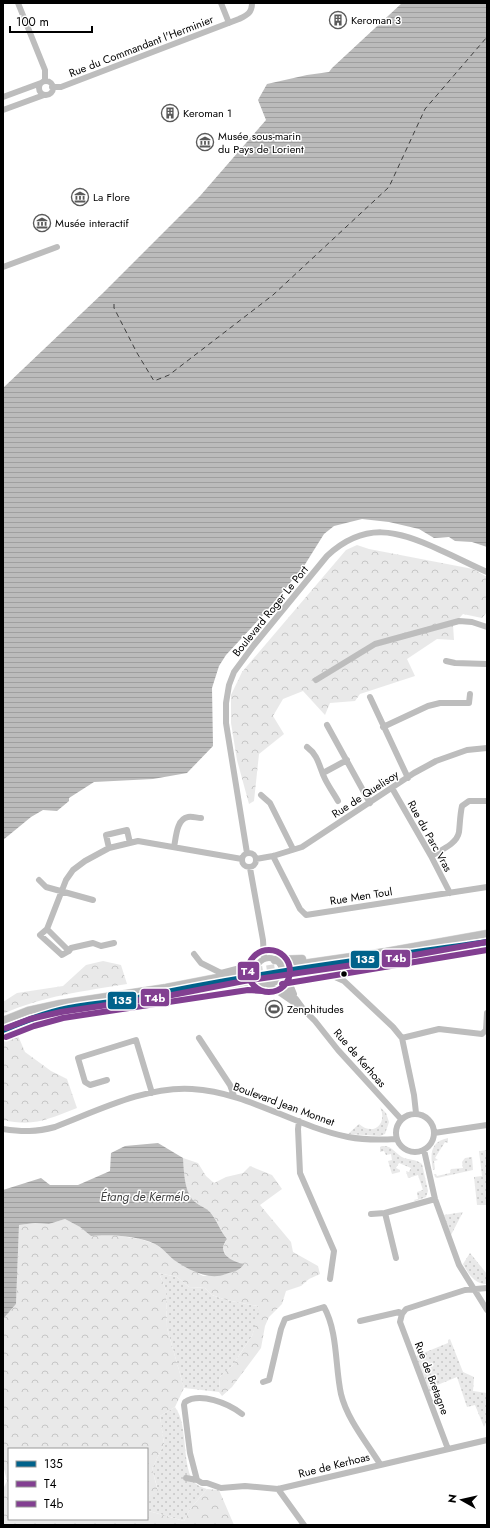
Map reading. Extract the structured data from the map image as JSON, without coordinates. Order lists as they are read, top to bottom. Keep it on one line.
{"streets":{"street":["Rue du Commandant l'Herminier","Boulevard Roger Le Port","Rue de Quelisoy","Rue du Parc Vras","Rue Men Toul","Rue de Kerhoas","Boulevard Jean Monnet","Rue de Bretagne"]},"crossings":[["Boulevard Roger Le Port","Rue de Quelisoy"],["Rue de Quelisoy","Rue du Parc Vras"],["Rue de Quelisoy","Rue Men Toul"],["Rue du Parc Vras","Rue Men Toul"],["Rue de Kerhoas","Boulevard Jean Monnet"],["Rue de Kerhoas","Rue de Bretagne"]],"water":["Étang de Kermélo"],"places":{"building":["Keroman 3","Keroman 1"],"museum":["Musée sous-marin du Pays de Lorient","La Flore","Musée interactif"],"sports":["Zenphitudes"]},"lines":["transit line 135","transit line T4b","transit line T4"],"legend":["135","T4","T4b"],"scale_bar":"100 m","north":"left"}
